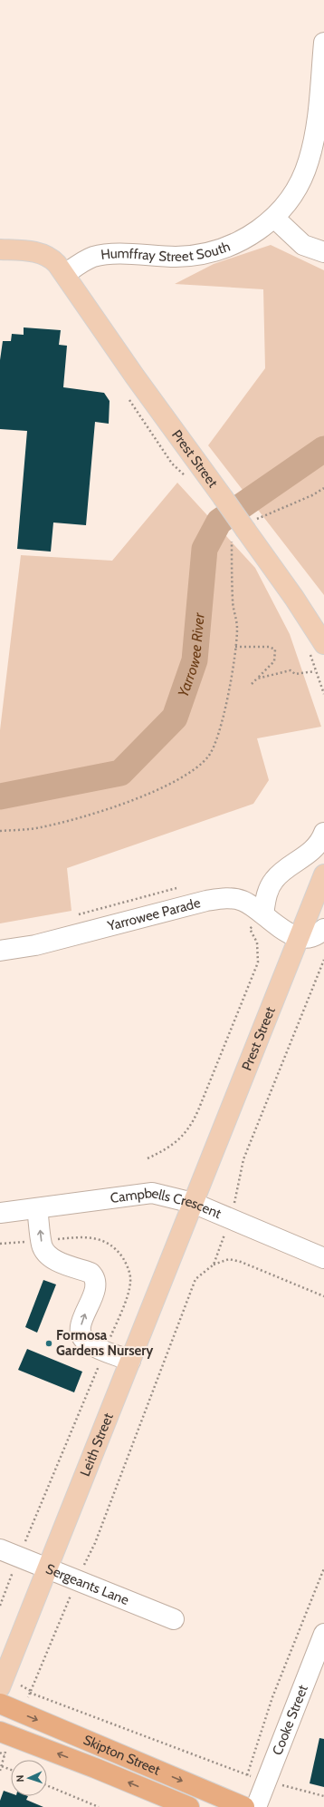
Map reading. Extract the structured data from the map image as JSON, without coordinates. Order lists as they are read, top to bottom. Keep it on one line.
{"streets":{"highway":["Skipton Street"],"main road":["Prest Street","Leith Street"],"street":["Humffray Street South","Yarrowee Parade","Campbells Crescent","Sergeants Lane","Cooke Street"]},"crossings":[["Humffray Street South","Prest Street"],["Prest Street","Yarrowee Parade"],["Prest Street","Campbells Crescent"],["Prest Street","Leith Street"],["Campbells Crescent","Leith Street"],["Leith Street","Sergeants Lane"]],"water":["Yarrowee River"],"places":["Formosa Gardens Nursery"],"north":"left"}
